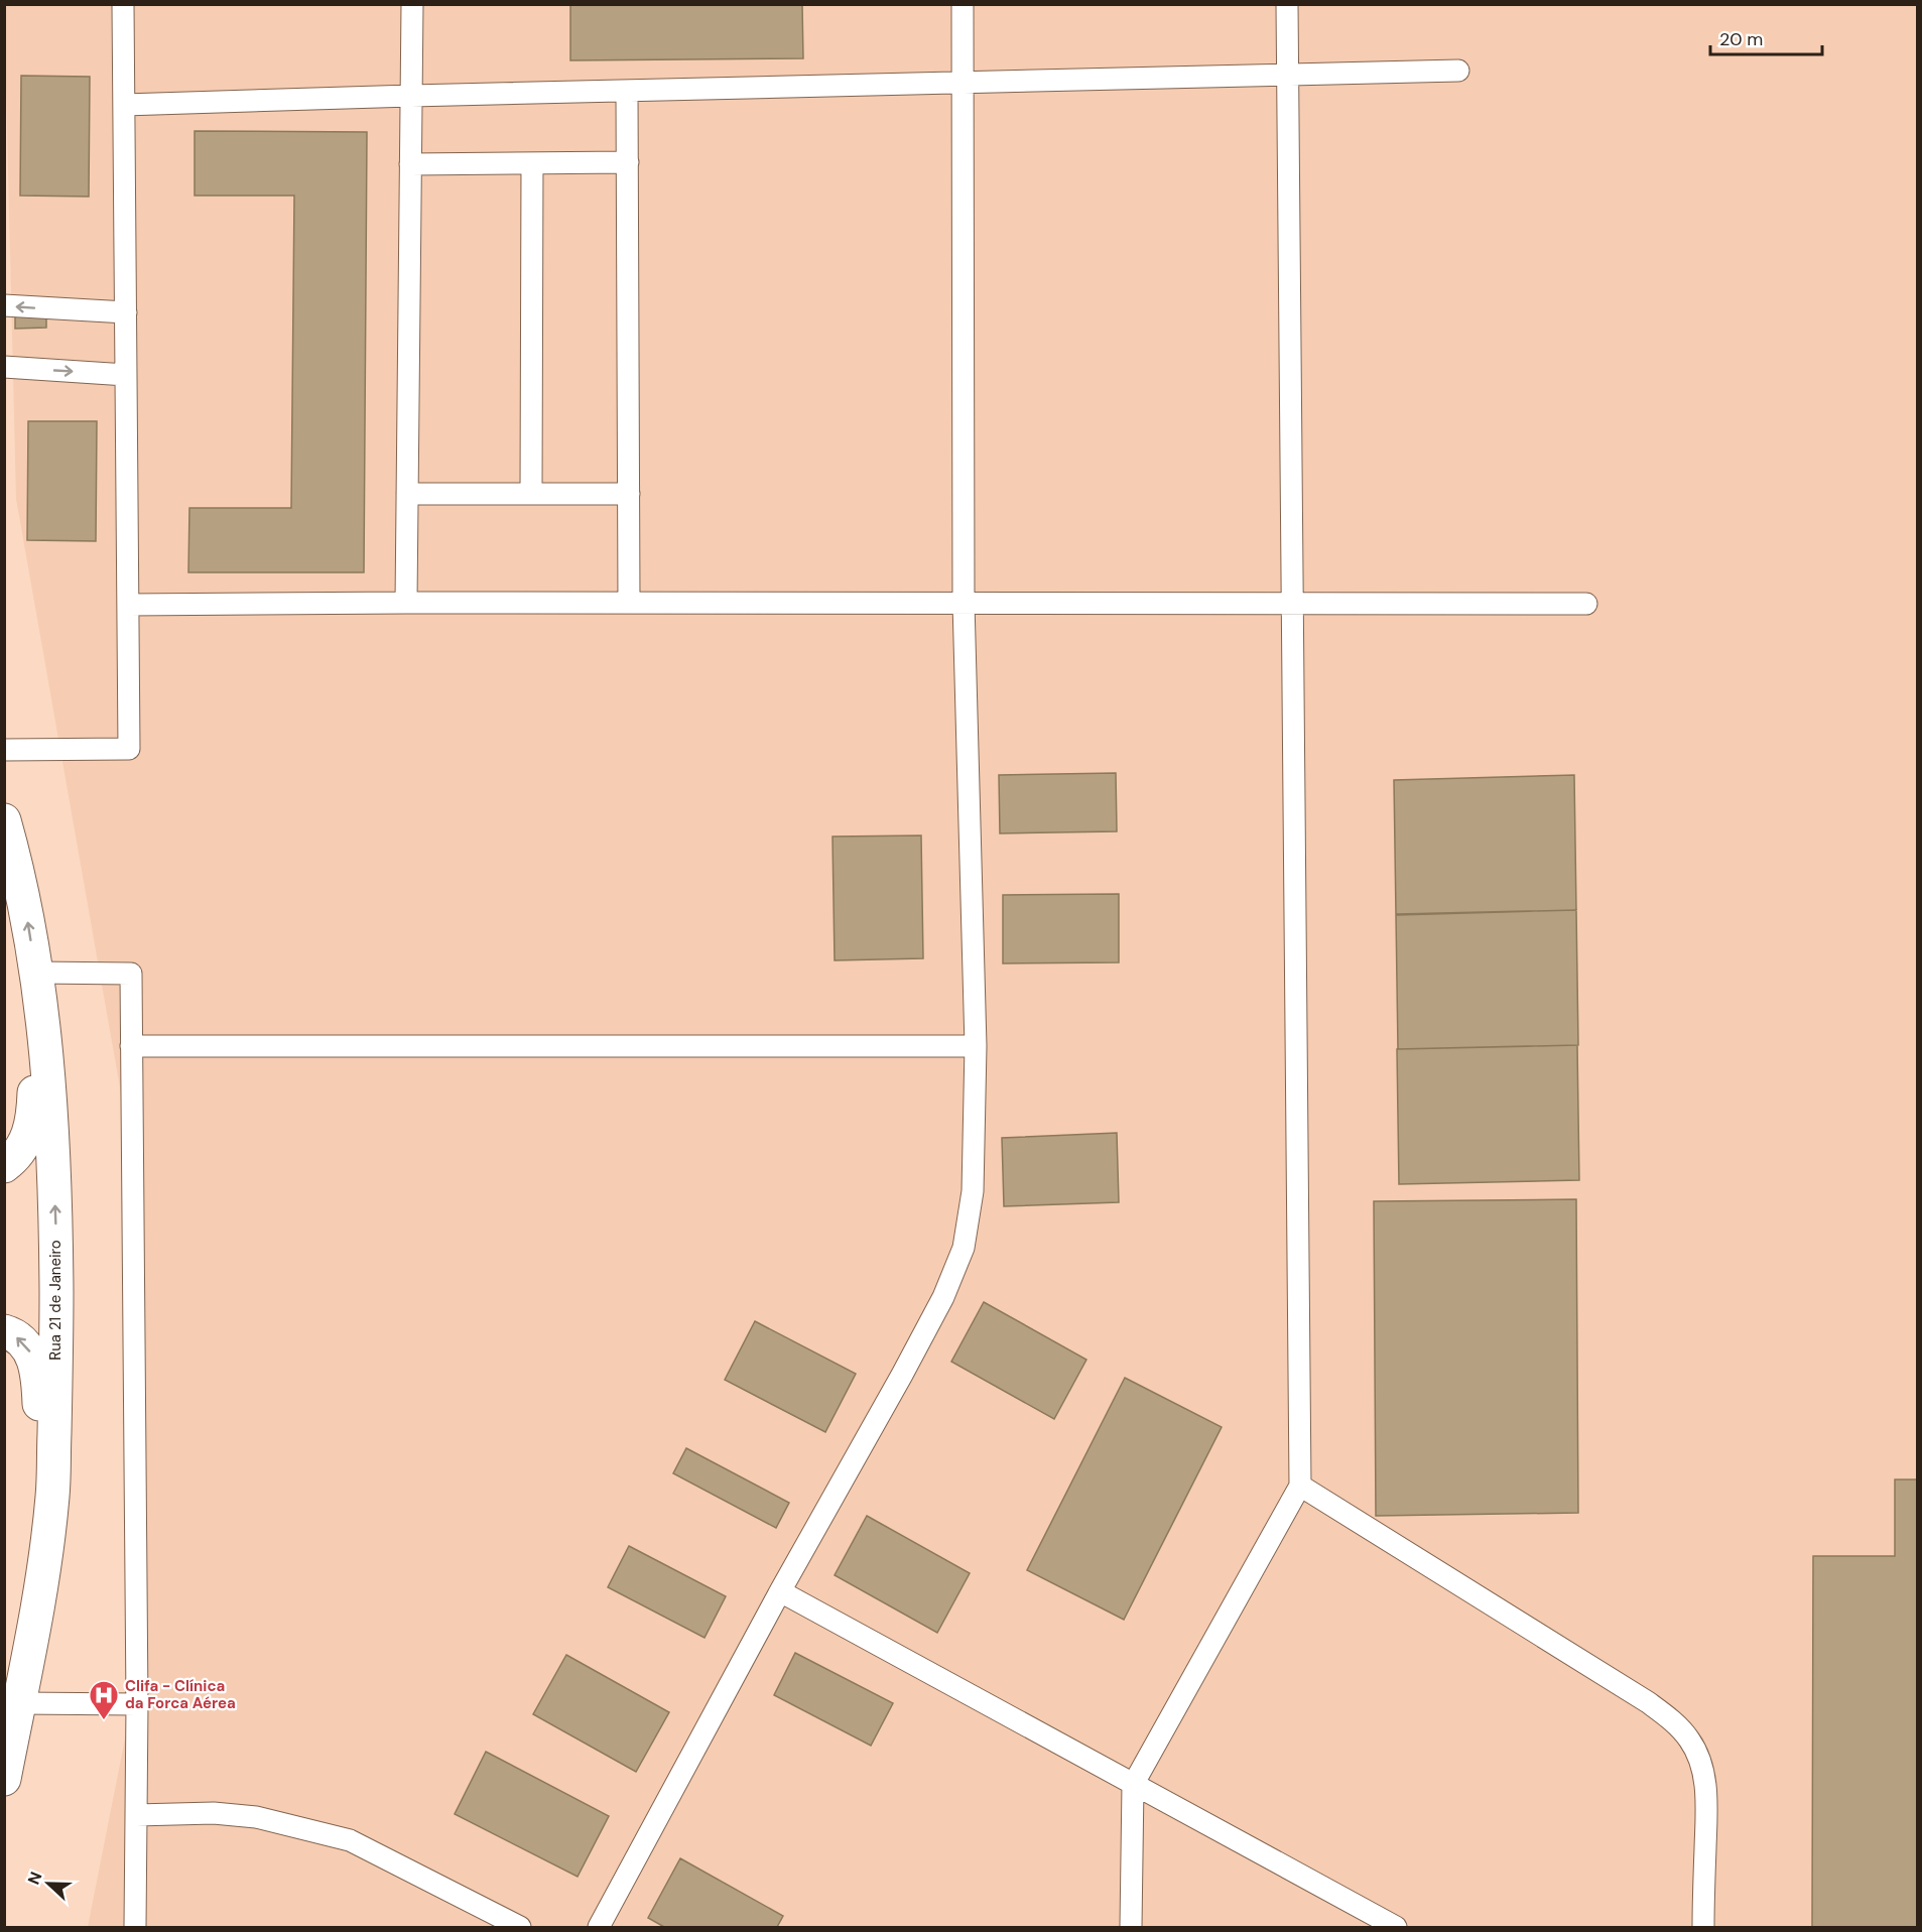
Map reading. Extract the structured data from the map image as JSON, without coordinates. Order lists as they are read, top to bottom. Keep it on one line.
{"streets":{"main road":["Rua 21 de Janeiro"]},"places":{"hospital":["Clifa - Clínica da Forca Aérea"]},"scale_bar":"20 m","north":"left"}
